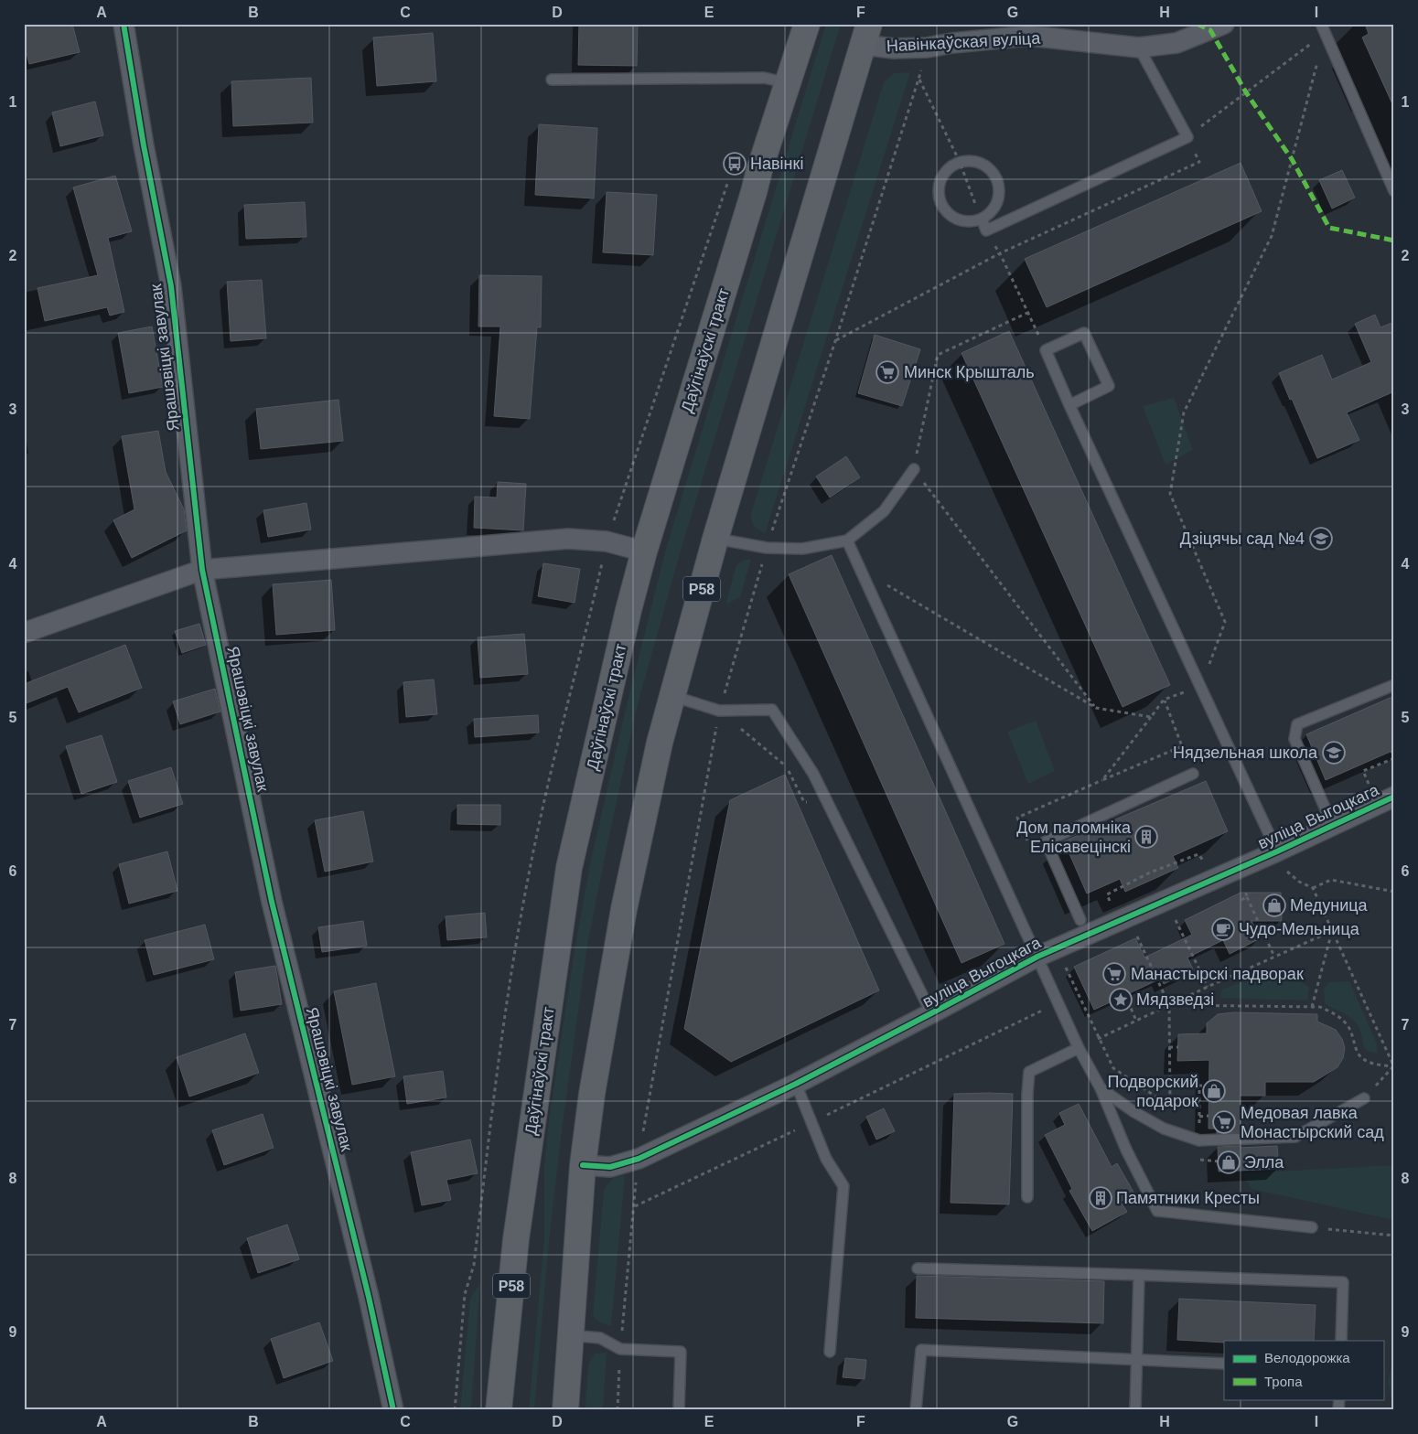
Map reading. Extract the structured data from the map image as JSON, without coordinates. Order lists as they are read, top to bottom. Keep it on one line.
{"streets":{"main road":["Даўгінаўскі тракт","Р58"],"street":["Навінкаўская вуліца","Ярашэвіцкі завулак","вуліца Выгоцкага"]},"crossings":[["Навінкаўская вуліца","Р58"],["Р58","вуліца Выгоцкага"]],"places":{"bus stop":["Навінкі"],"supermarket":["Минск Крышталь","Манастырскі падворак","Медовая лавка Монастырский сад"],"school or university":["Дзіцячы сад №4","Нядзельная школа"],"building":["Дом паломніка Елісавецінскі","Памятники Кресты"],"shop":["Медуница","Подворский подарок","Элла"],"cafe":["Чудо-Мельница"],"place":["Мядзведзі"]},"legend":["Велодорожка","Тропа"],"grid":{"columns":["A","B","C","D","E","F","G","H","I"],"rows":["1","2","3","4","5","6","7","8","9"]}}
